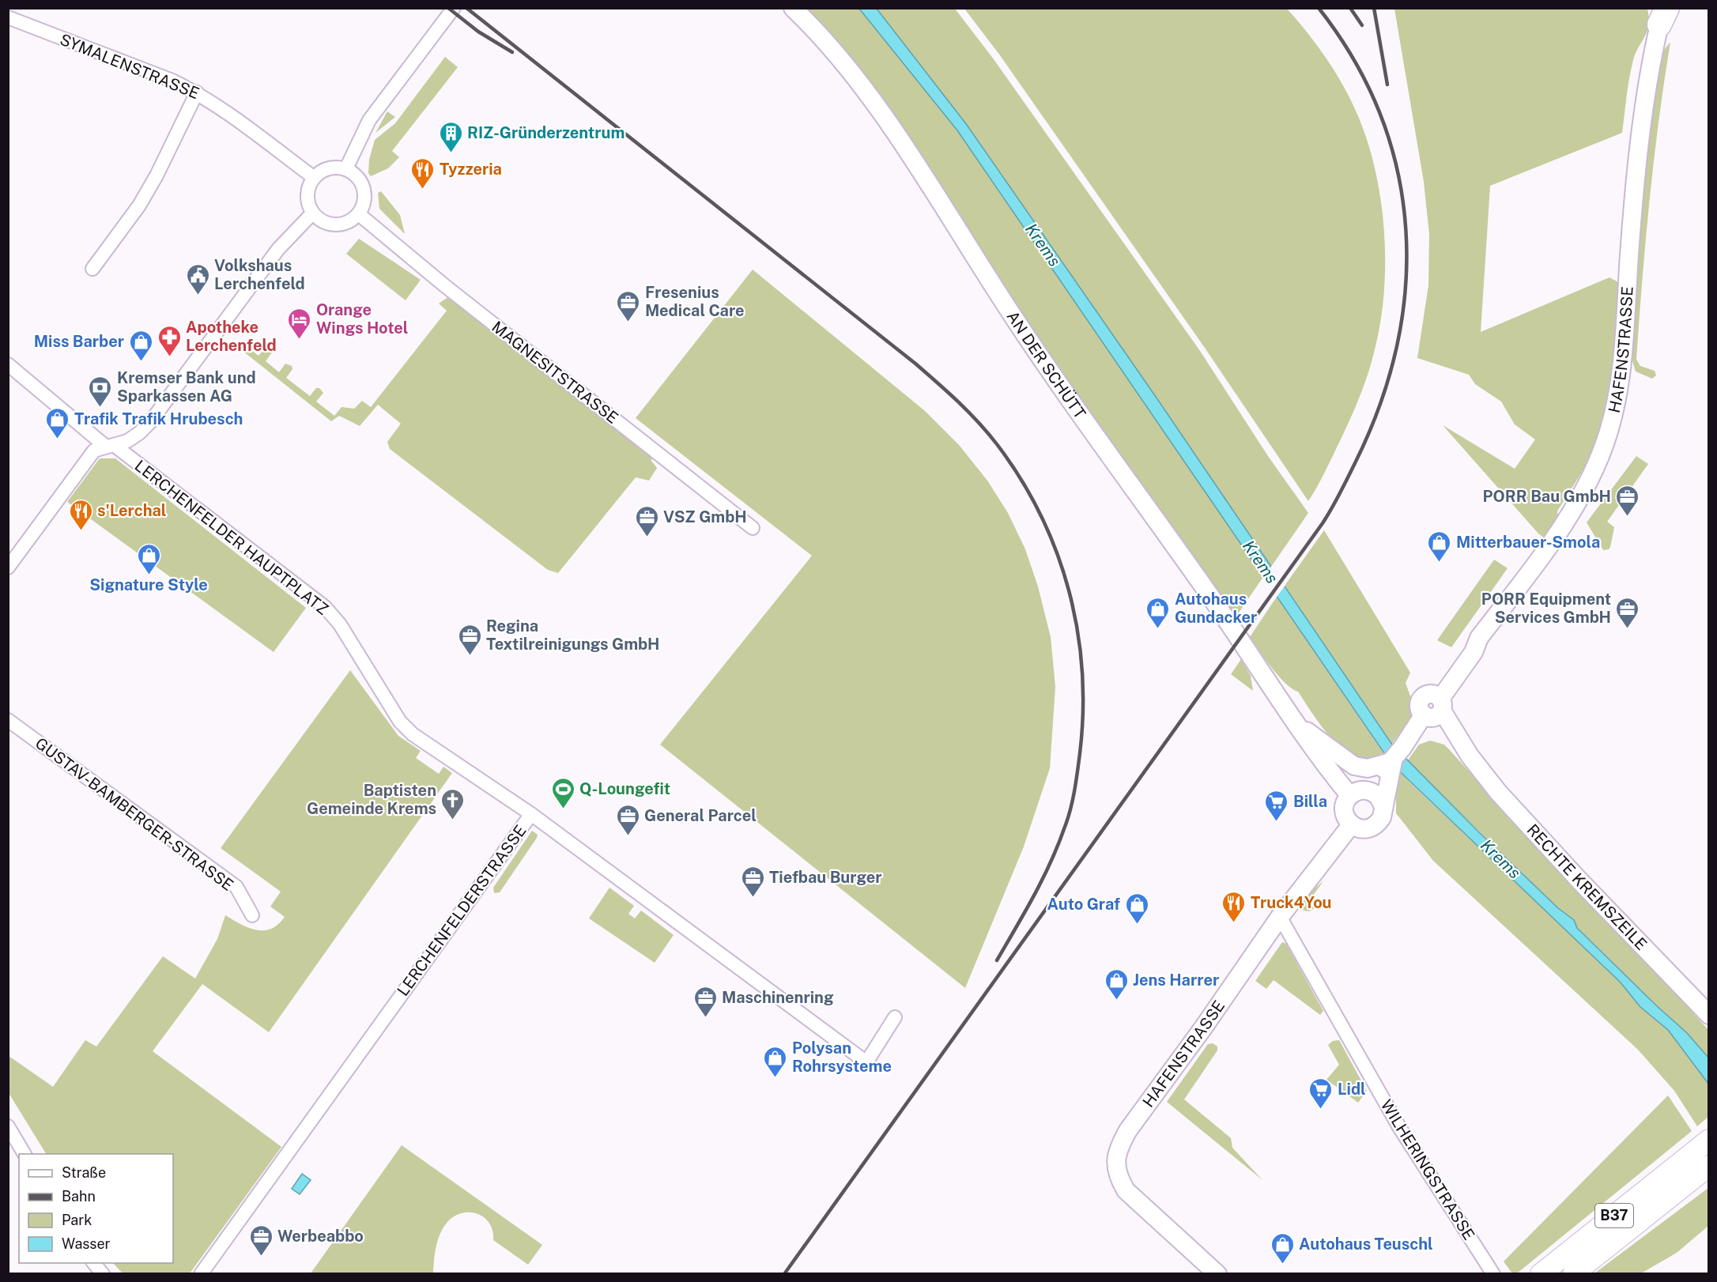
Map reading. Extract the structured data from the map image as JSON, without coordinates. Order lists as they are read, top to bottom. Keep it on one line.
{"streets":{"main road":["B37"],"street":["SYMALENSTRASSE","HAFENSTRASSE","AN DER SCHÜTT","MAGNESITSTRASSE","LERCHENFELDER HAUPTPLATZ","GUSTAV-BAMBERGER-STRASSE","RECHTE KREMSZEILE","LERCHENFELDERSTRASSE","WILHERINGSTRASSE"]},"crossings":[["SYMALENSTRASSE","MAGNESITSTRASSE"],["HAFENSTRASSE","AN DER SCHÜTT"],["HAFENSTRASSE","RECHTE KREMSZEILE"],["HAFENSTRASSE","WILHERINGSTRASSE"],["LERCHENFELDER HAUPTPLATZ","LERCHENFELDERSTRASSE"]],"water":["Krems"],"places":{"building":["RIZ-Gründerzentrum"],"restaurant":["Tyzzeria","s'Lerchal","Truck4You"],"public building":["Volkshaus Lerchenfeld"],"office":["Fresenius Medical Care","PORR Bau GmbH","VSZ GmbH","PORR Equipment Services GmbH","Regina Textilreinigungs GmbH","General Parcel","Tiefbau Burger","Maschinenring","Werbeabbo"],"hotel":["Orange Wings Hotel"],"pharmacy":["Apotheke Lerchenfeld"],"shop":["Miss Barber","Trafik Trafik Hrubesch","Mitterbauer-Smola","Signature Style","Autohaus Gundacker","Auto Graf","Jens Harrer","Polysan Rohrsysteme","Autohaus Teuschl"],"bank":["Kremser Bank und Sparkassen AG"],"sports":["Q-Loungefit"],"church":["Baptisten Gemeinde Krems"],"supermarket":["Billa","Lidl"]},"legend":["Straße","Bahn","Park","Wasser"]}
